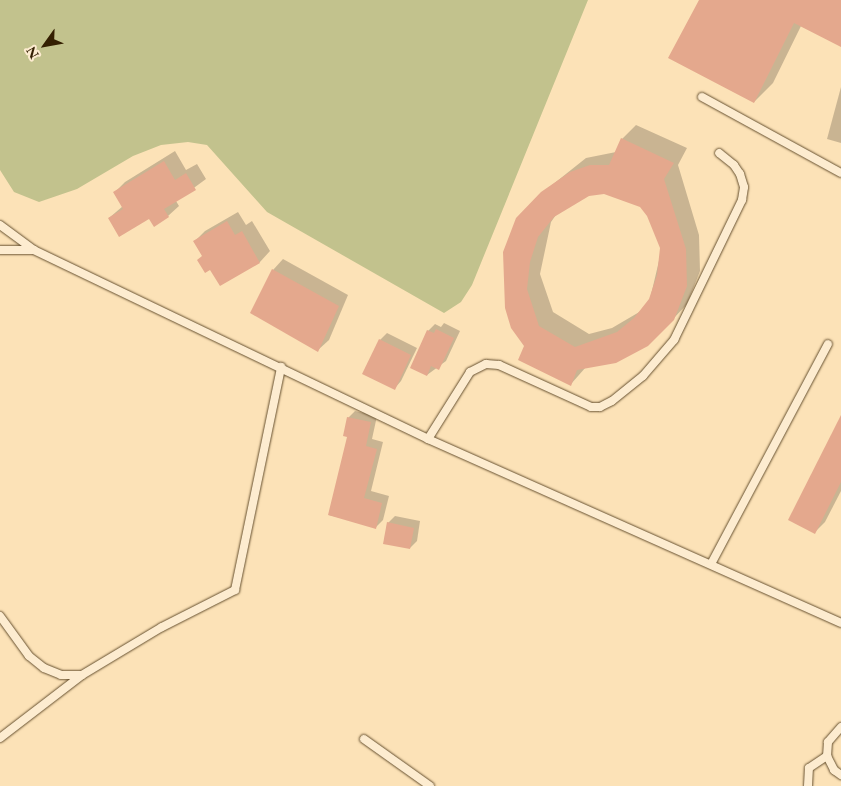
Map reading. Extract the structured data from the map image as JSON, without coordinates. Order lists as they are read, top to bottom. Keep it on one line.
{"north":"bottom left"}
